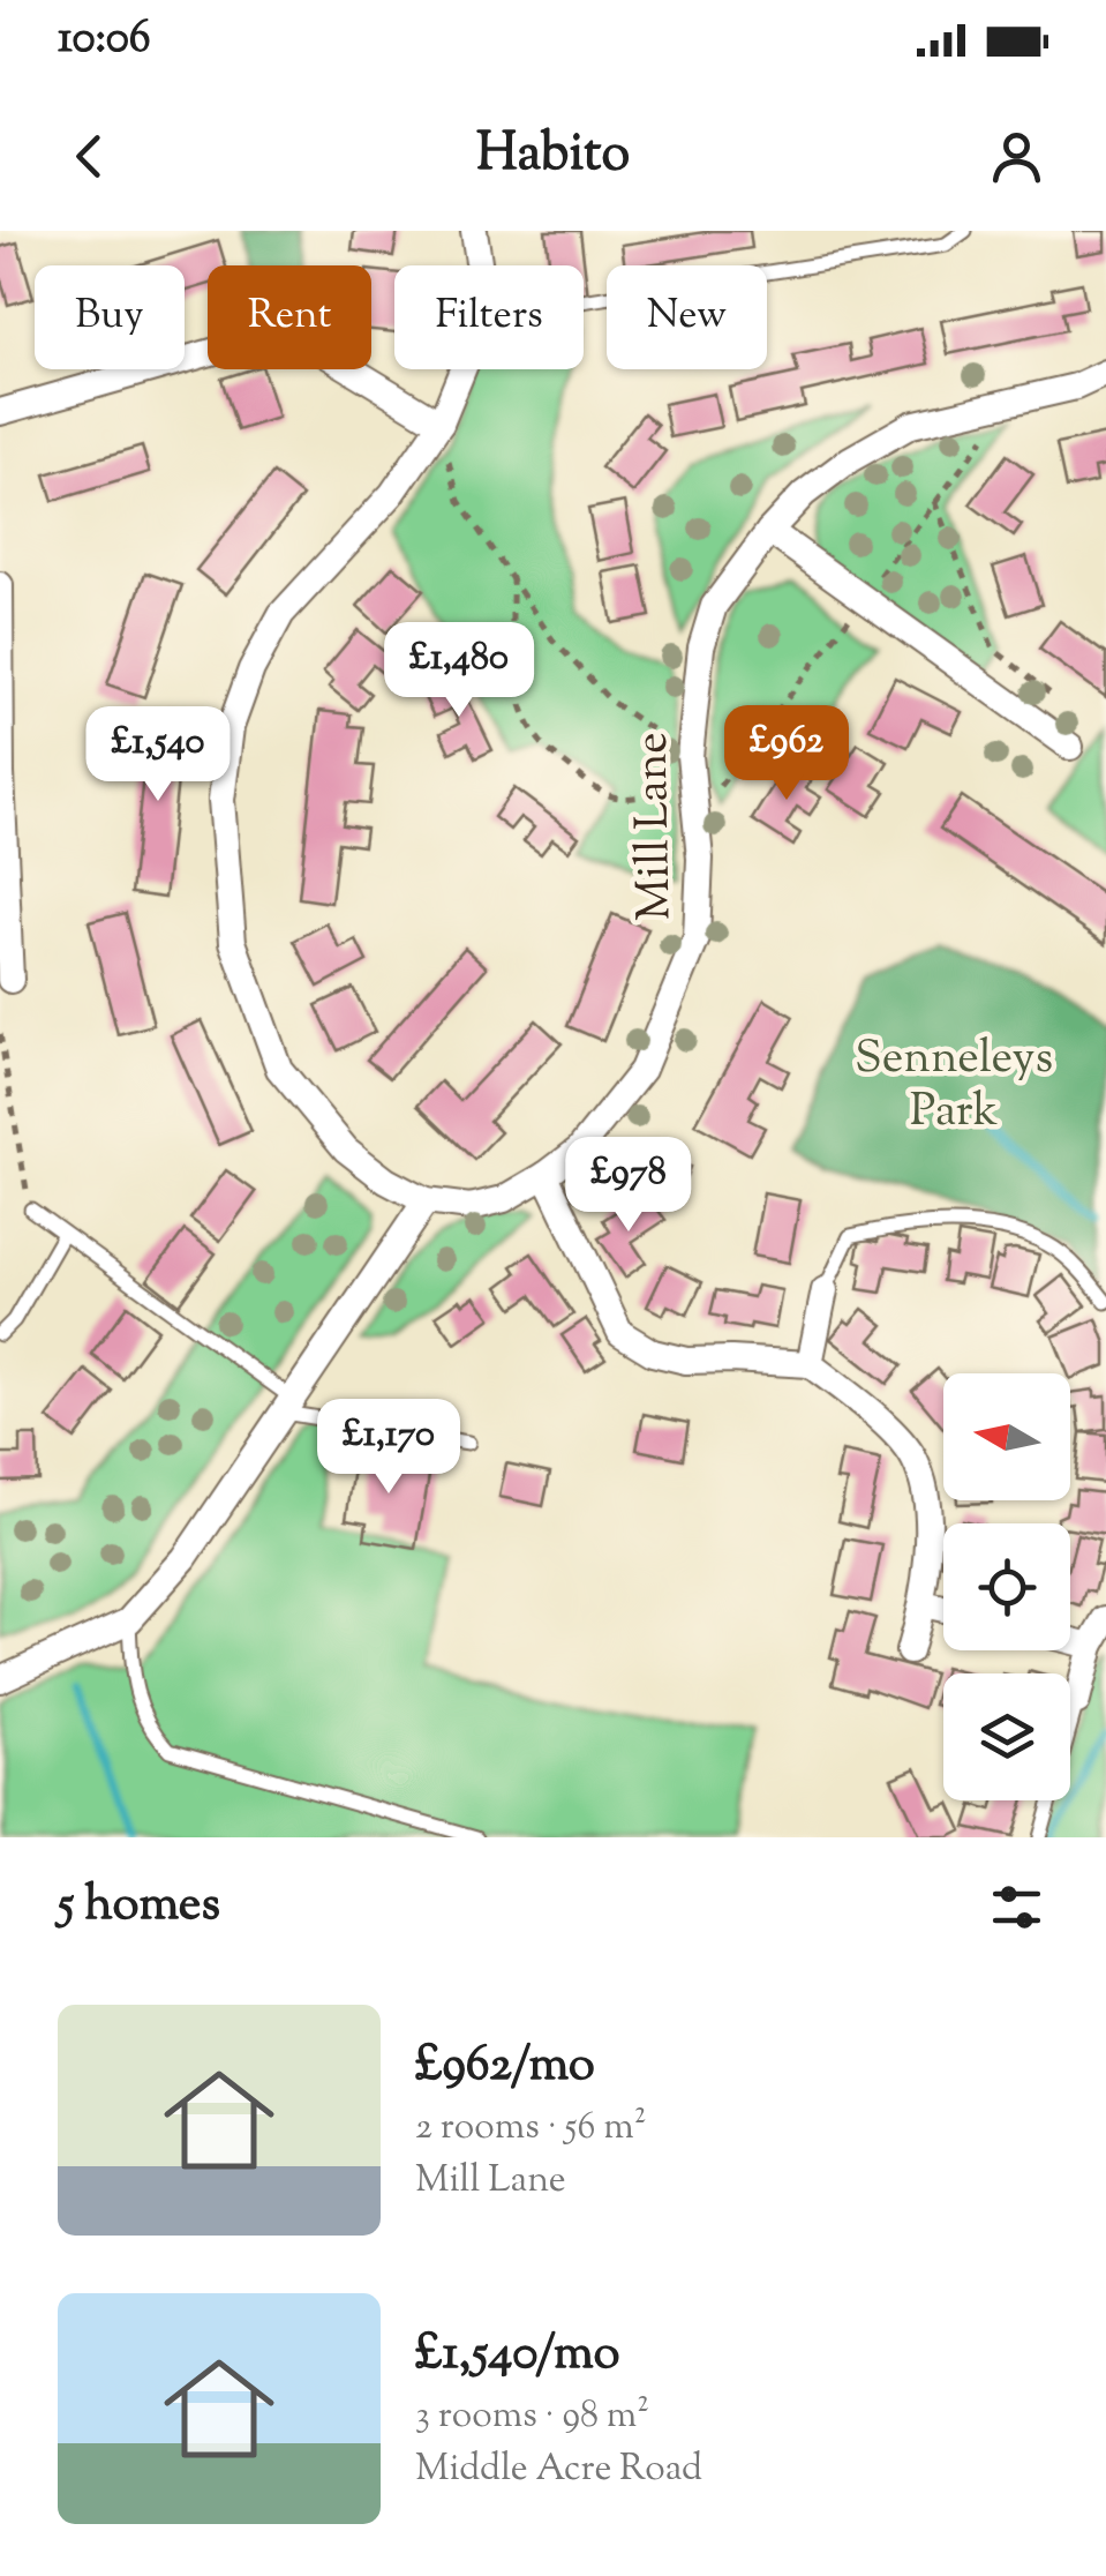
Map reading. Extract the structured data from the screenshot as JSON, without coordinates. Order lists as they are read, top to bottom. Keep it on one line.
{"streets":{"street":["Mill Lane"]},"parks":["Senneleys Park"],"north":"left","page":{"status":"10:06","header":"Habito","chip":["Buy","Rent","Filters","New"],"price":["£1,480","£962","£1,540","£978","£1,170"],"heading":"5 homes","list":[{"name":"£962/mo","note":"2 rooms · 56 m² · Mill Lane"},{"name":"£1,540/mo","note":"3 rooms · 98 m² · Middle Acre Road"}]}}
